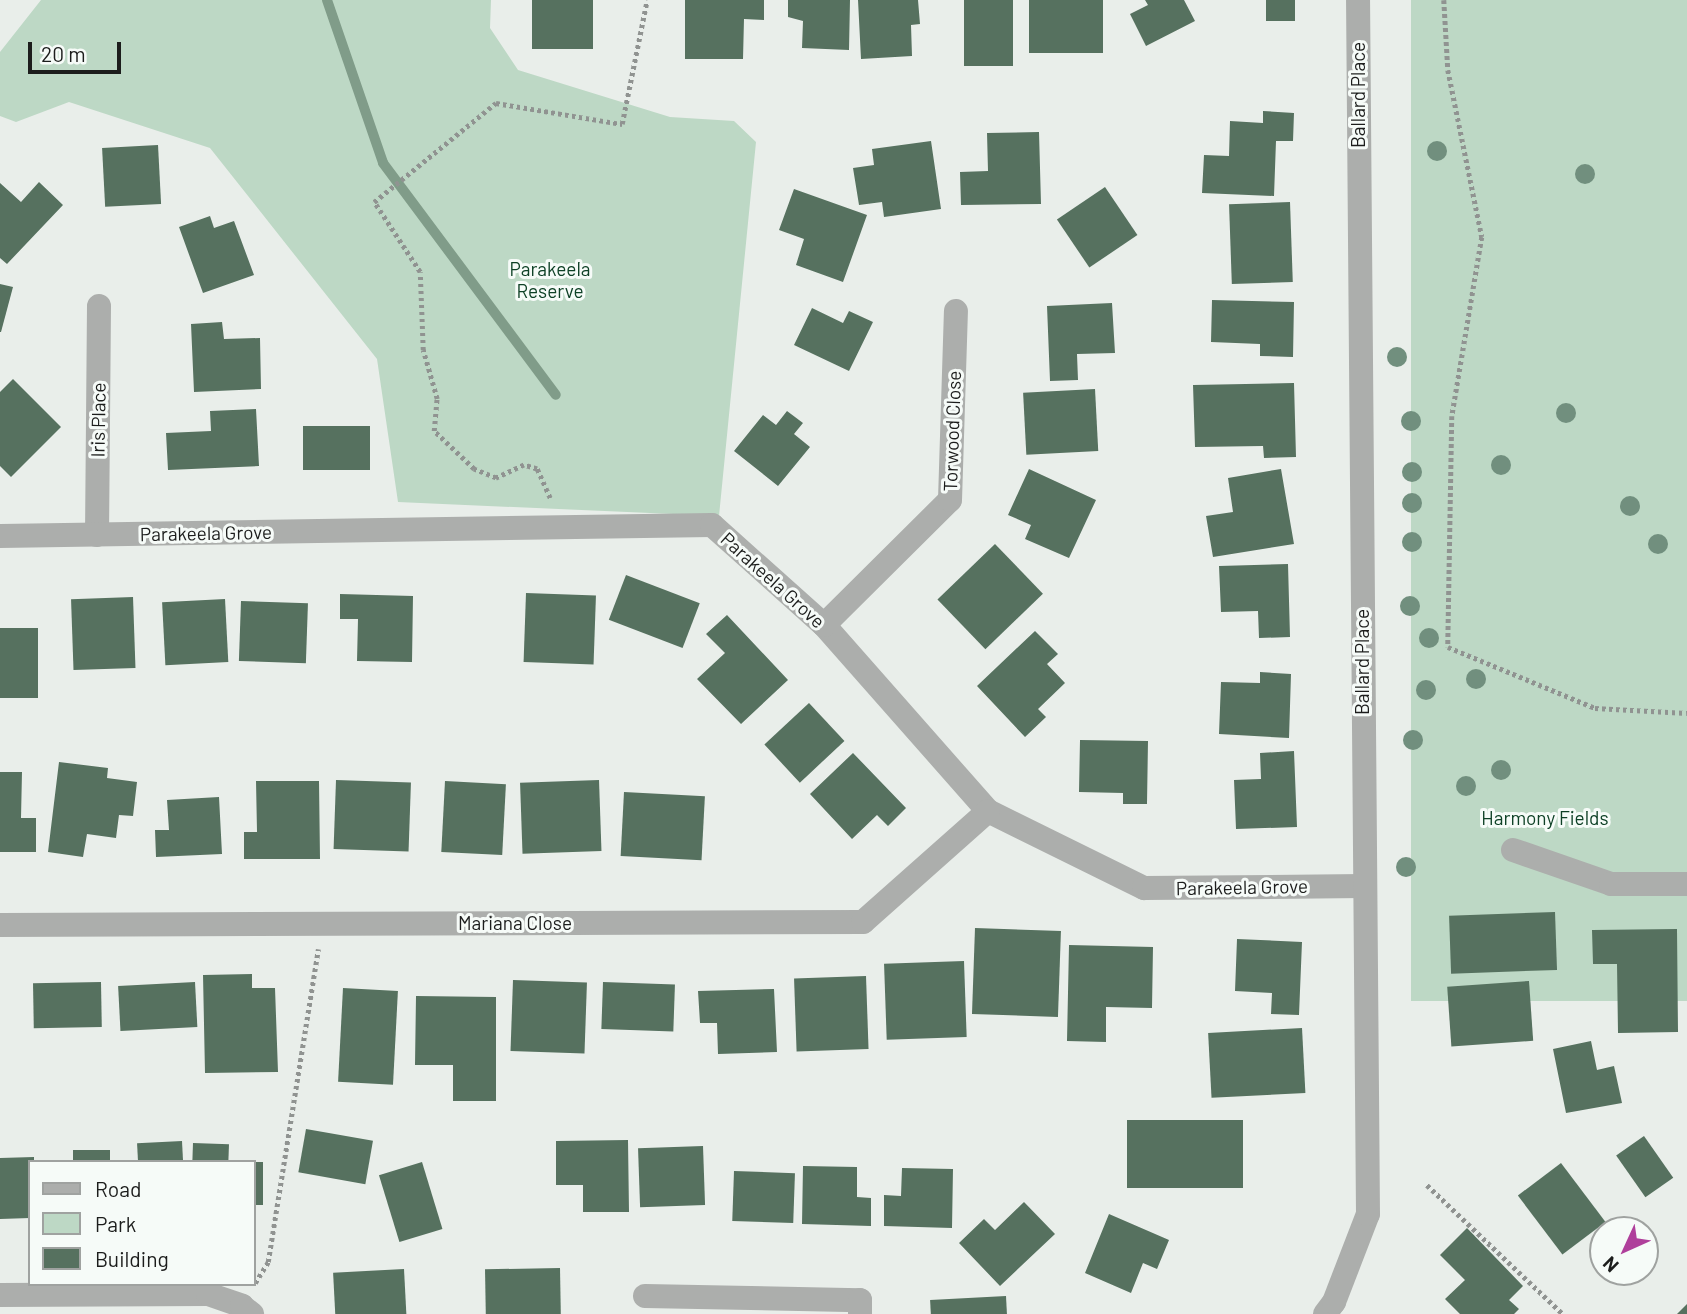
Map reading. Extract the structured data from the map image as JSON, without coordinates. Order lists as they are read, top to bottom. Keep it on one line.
{"streets":{"street":["Ballard Place","Iris Place","Torwood Close","Parakeela Grove","Mariana Close"]},"crossings":[["Ballard Place","Parakeela Grove"],["Iris Place","Parakeela Grove"],["Torwood Close","Parakeela Grove"],["Parakeela Grove","Mariana Close"]],"parks":["Parakeela Reserve","Harmony Fields"],"legend":["Road","Park","Building"],"scale_bar":"20 m","north":"bottom left"}
